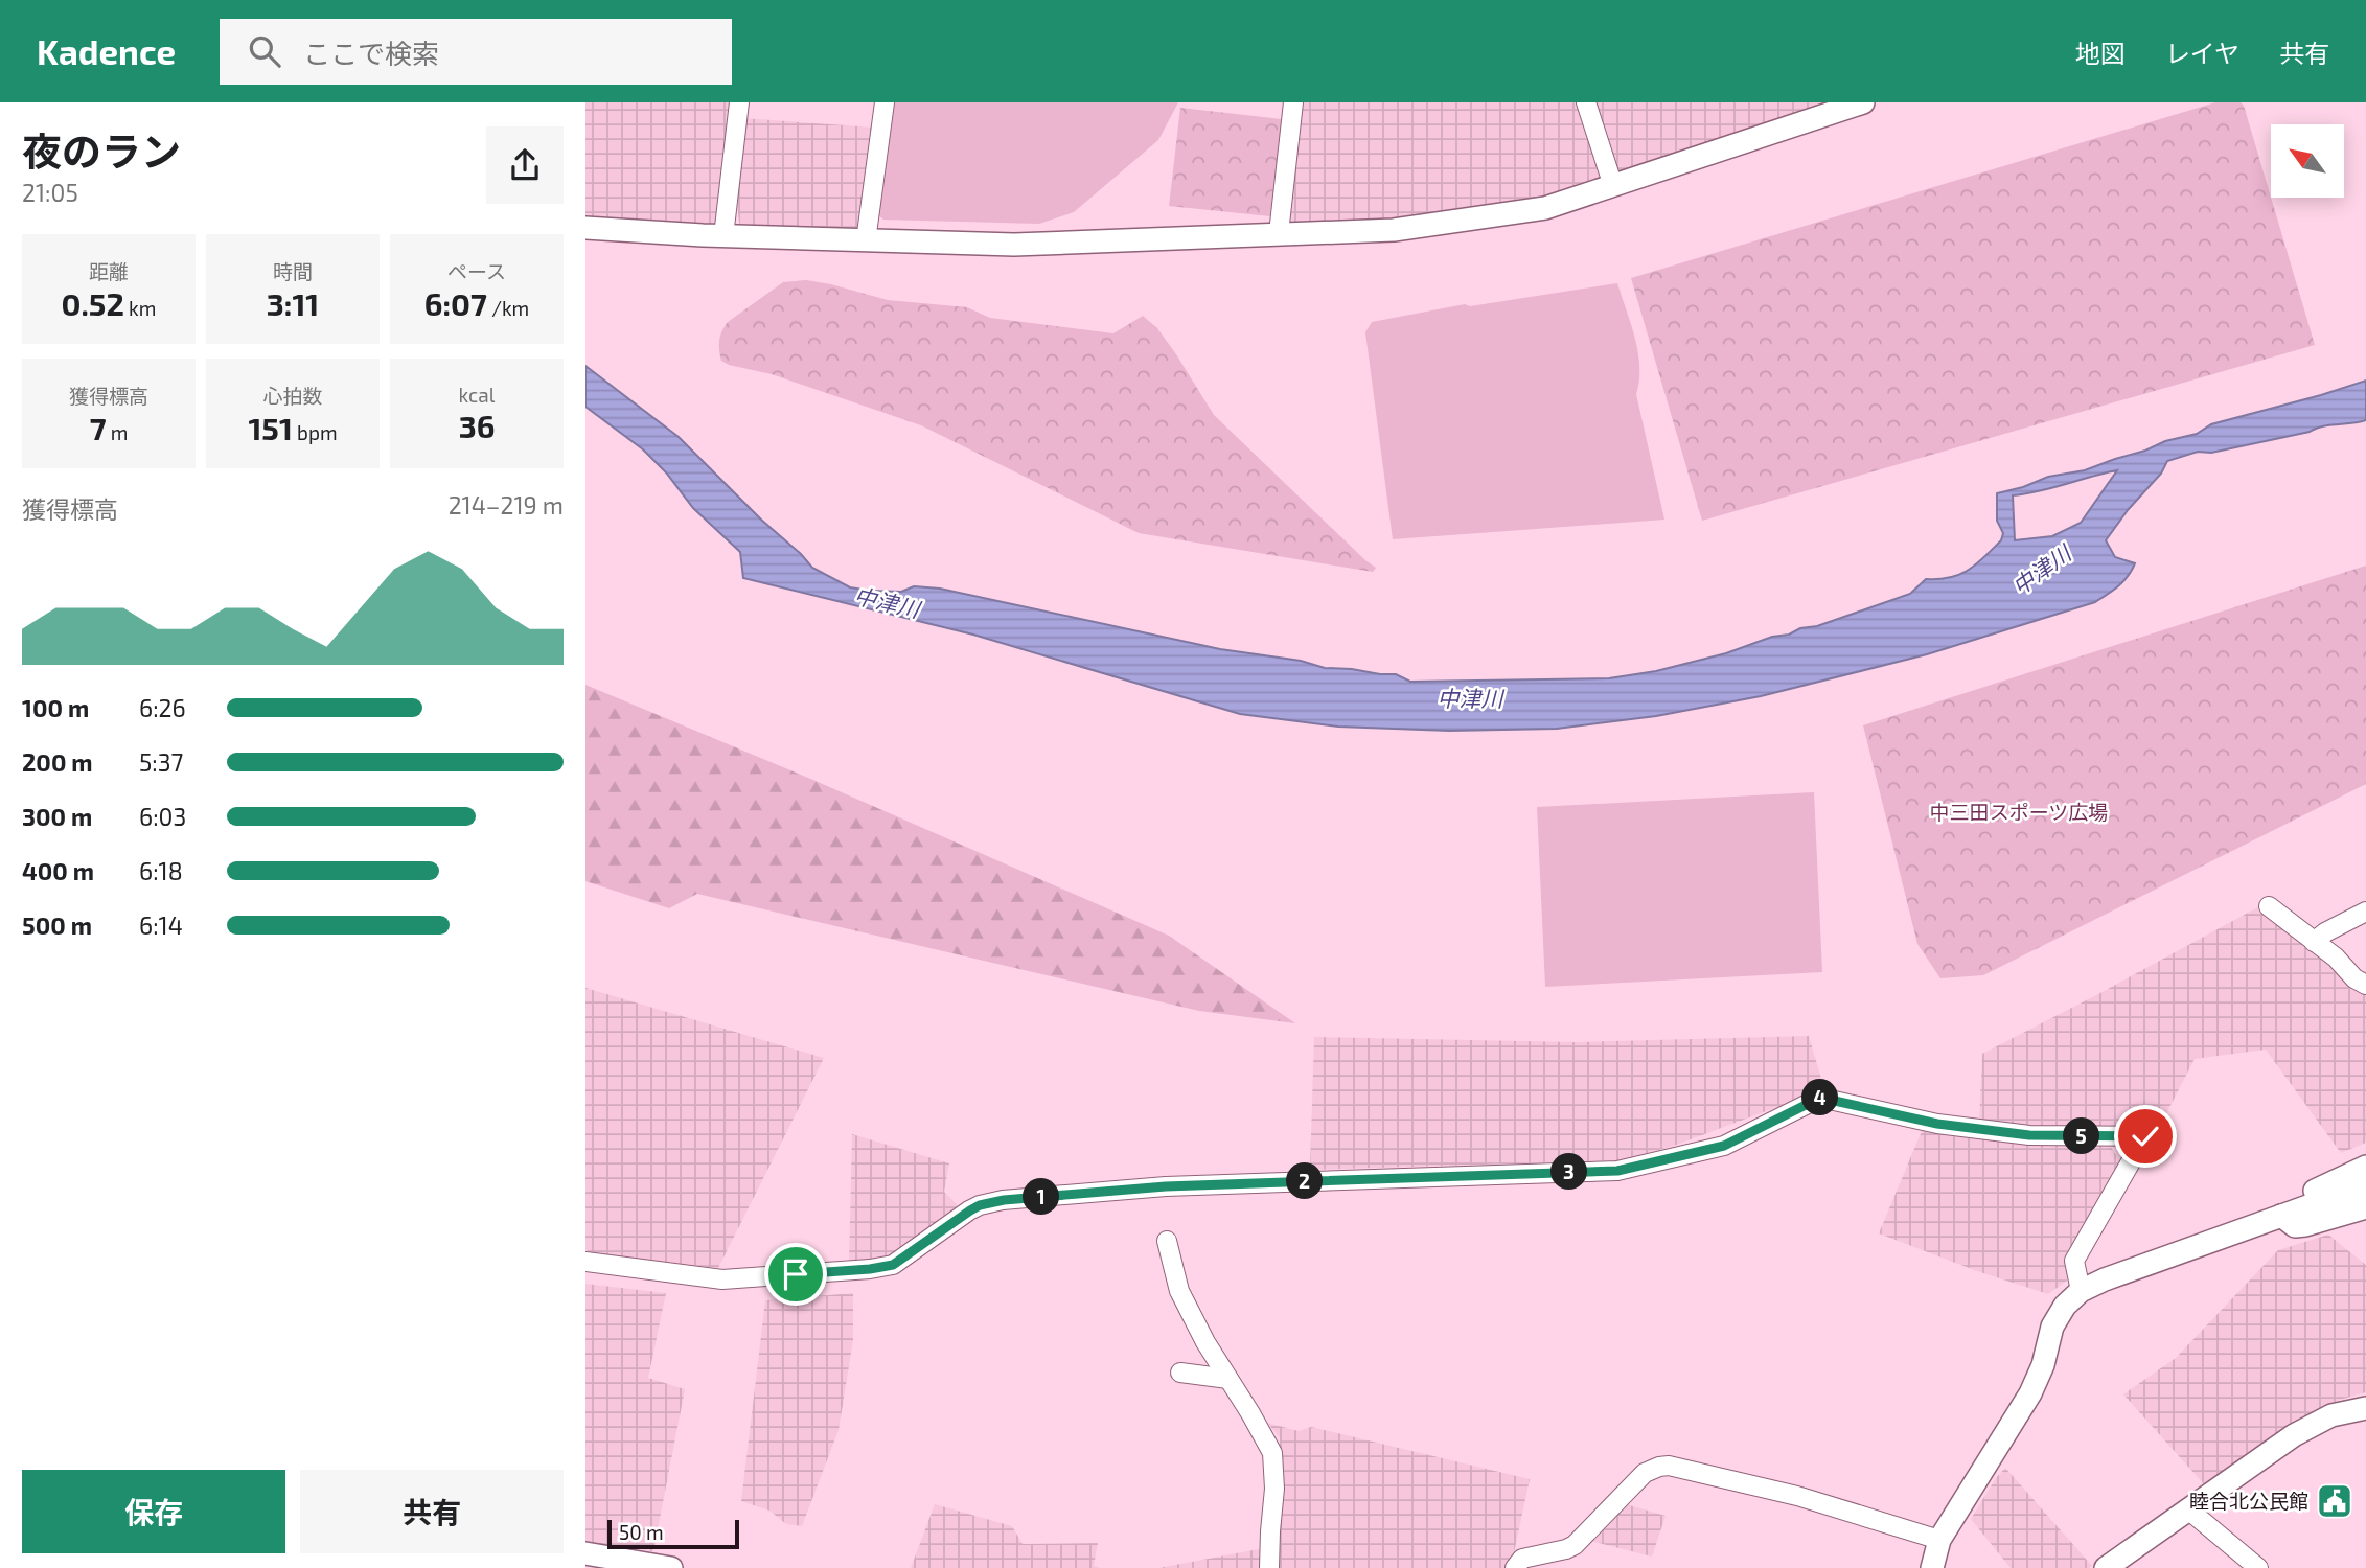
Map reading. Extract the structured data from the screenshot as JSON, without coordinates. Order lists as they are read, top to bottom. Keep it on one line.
{"water":["中津川"],"parks":["中三田スポーツ広場"],"places":{"public building":["睦合北公民館"]},"scale_bar":"50 m","north":"top left","page":{"header":"Kadence","search":"ここで検索","nav":["地図","レイヤ","共有"],"heading":["夜のラン","21:05"],"stats":[["距離","0.52 km"],["時間","3:11"],["ペース","6:07 /km"],["獲得標高","7 m"],["心拍数","151 bpm"],["kcal","36"]],"chart":["獲得標高","214–219 m"],"list":[{"name":"100 m","note":"6:26"},{"name":"200 m","note":"5:37"},{"name":"300 m","note":"6:03"},{"name":"400 m","note":"6:18"},{"name":"500 m","note":"6:14"}],"pins":["4","5","3","2","1"],"buttons":["保存","共有"],"scale":"50 m"}}
